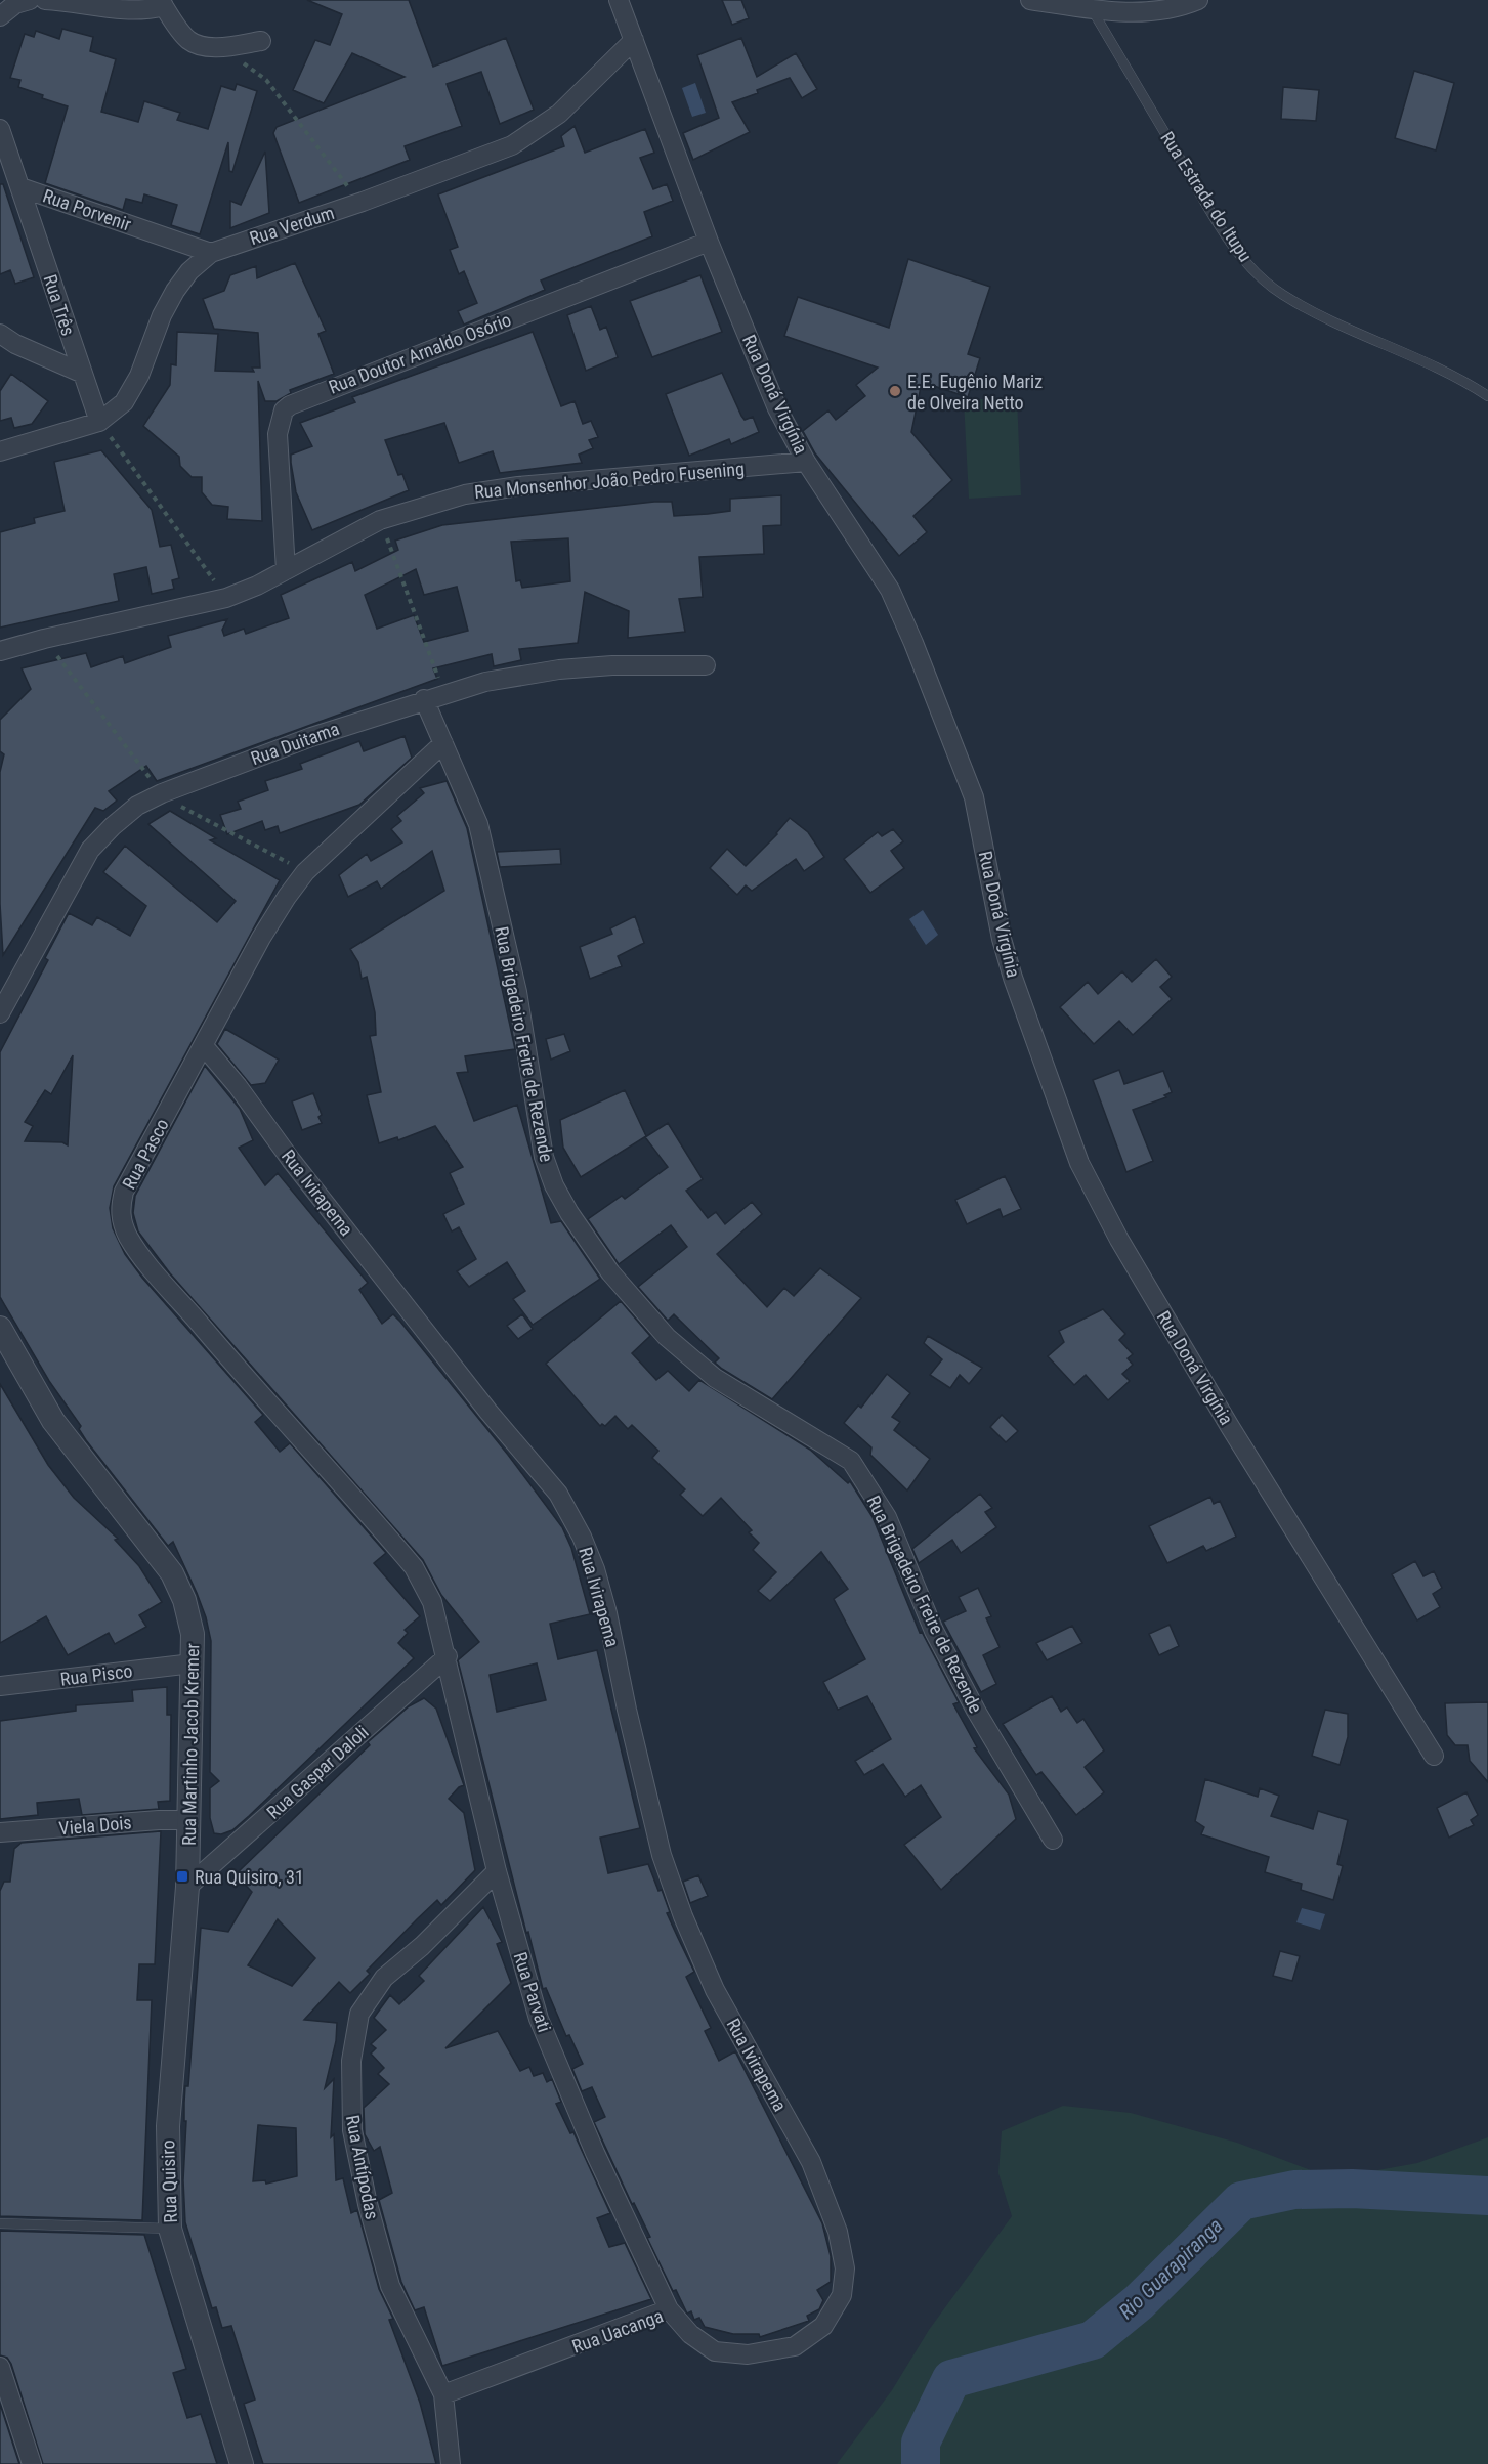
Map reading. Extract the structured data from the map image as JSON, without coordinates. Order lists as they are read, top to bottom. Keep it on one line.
{"streets":{"street":["Rua Porvenir","Rua Verdum","Rua Três","Rua Doutor Arnaldo Osório","Rua Doná Virgínia","Rua Monsenhor João Pedro Fusening","Rua Duitama","Rua Brigadeiro Freire de Rezende","Rua Pasco","Rua Ivirapema","Rua Pisco","Rua Martinho Jacob Kremer","Rua Gaspar Daloli","Viela Dois","Rua Parvati","Rua Antípodas","Rua Quisiro","Rua Uacanga"],"lane":["Rua Estrada do Itupu"]},"crossings":[["Rua Porvenir","Rua Verdum"],["Rua Porvenir","Rua Três"],["Rua Verdum","Rua Três"],["Rua Verdum","Rua Doná Virgínia"],["Rua Doutor Arnaldo Osório","Rua Doná Virgínia"],["Rua Doutor Arnaldo Osório","Rua Monsenhor João Pedro Fusening"],["Rua Doná Virgínia","Rua Monsenhor João Pedro Fusening"],["Rua Duitama","Rua Brigadeiro Freire de Rezende"],["Rua Brigadeiro Freire de Rezende","Rua Pasco"],["Rua Pasco","Rua Ivirapema"],["Rua Pasco","Rua Gaspar Daloli"],["Rua Pasco","Rua Parvati"],["Rua Ivirapema","Rua Uacanga"],["Rua Pisco","Rua Martinho Jacob Kremer"],["Rua Martinho Jacob Kremer","Rua Gaspar Daloli"],["Rua Martinho Jacob Kremer","Viela Dois"],["Rua Martinho Jacob Kremer","Rua Quisiro"],["Rua Gaspar Daloli","Rua Parvati"],["Rua Parvati","Rua Antípodas"],["Rua Parvati","Rua Uacanga"],["Rua Antípodas","Rua Uacanga"]],"water":["Rio Guarapiranga"],"places":{"other":["E.E. Eugênio Mariz de Olveira Netto"],"transit":["Rua Quisiro, 31"]}}
